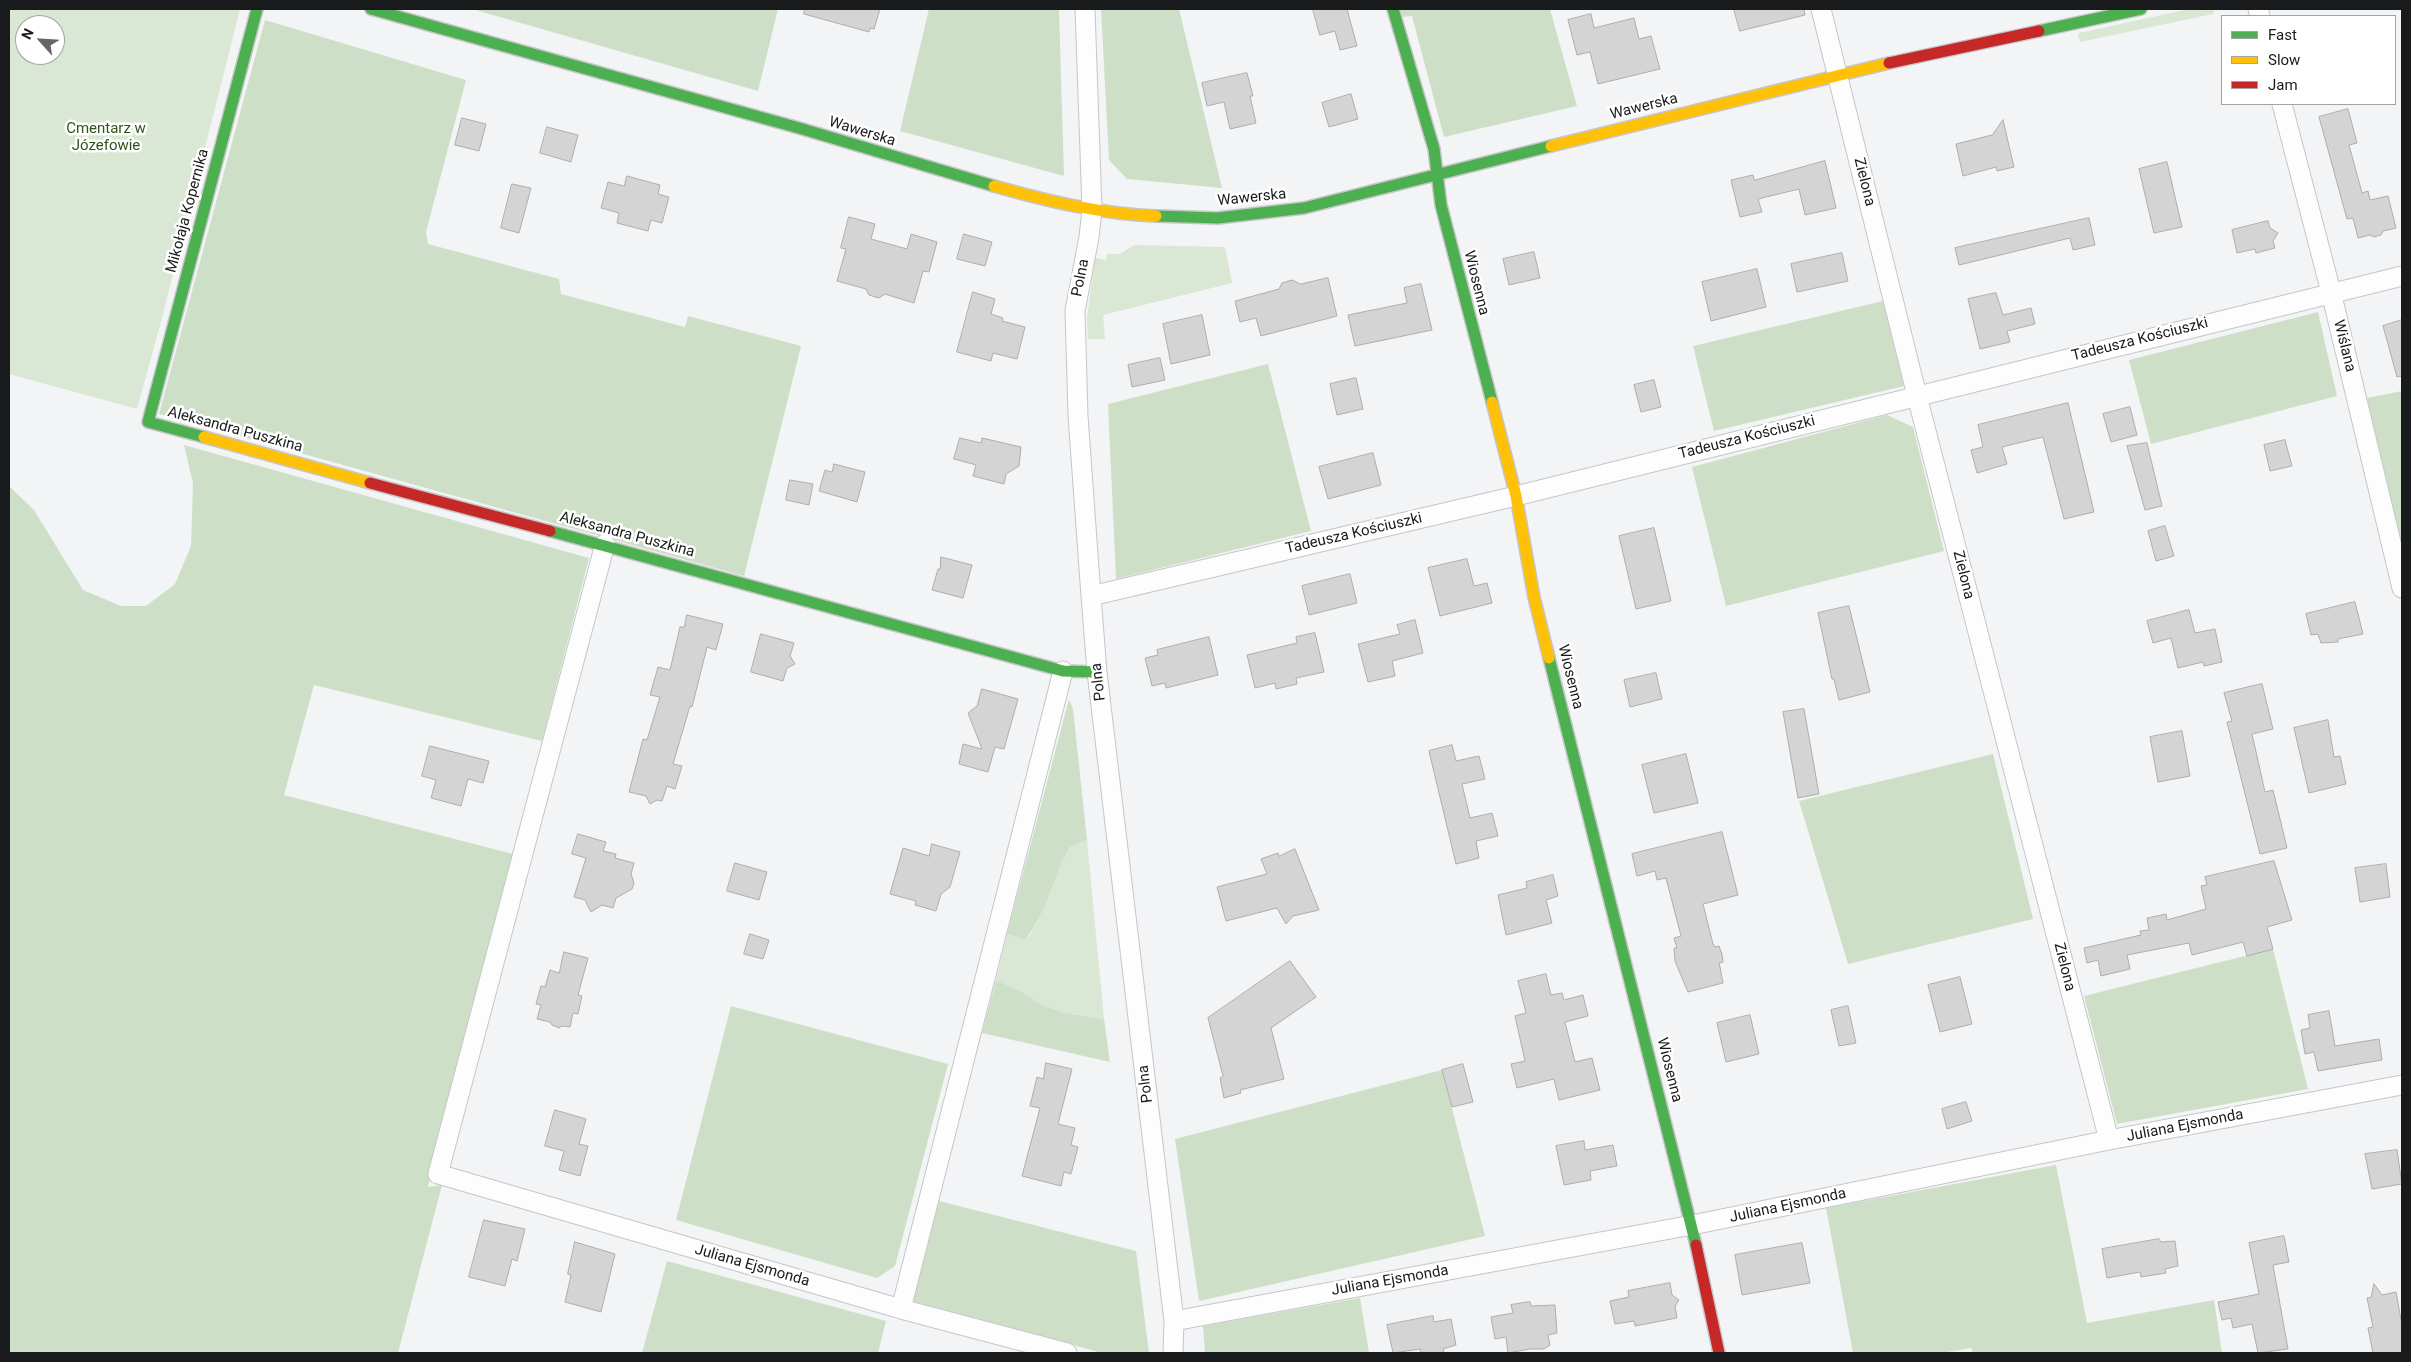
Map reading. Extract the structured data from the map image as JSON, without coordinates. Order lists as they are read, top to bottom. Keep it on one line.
{"streets":{"street":["Wawerska","Zielona","Mikołaja Kopernika","Polna","Wiosenna","Tadeusza Kościuszki","Wiślana","Aleksandra Puszkina","Juliana Ejsmonda"]},"crossings":[["Wawerska","Zielona"],["Wawerska","Polna"],["Wawerska","Wiosenna"],["Zielona","Tadeusza Kościuszki"],["Zielona","Juliana Ejsmonda"],["Mikołaja Kopernika","Aleksandra Puszkina"],["Polna","Tadeusza Kościuszki"],["Polna","Aleksandra Puszkina"],["Polna","Juliana Ejsmonda"],["Wiosenna","Tadeusza Kościuszki"],["Wiosenna","Juliana Ejsmonda"],["Tadeusza Kościuszki","Wiślana"],["Aleksandra Puszkina","Juliana Ejsmonda"]],"parks":["Cmentarz w Józefowie"],"legend":["Fast","Slow","Jam"],"north":"top left"}
